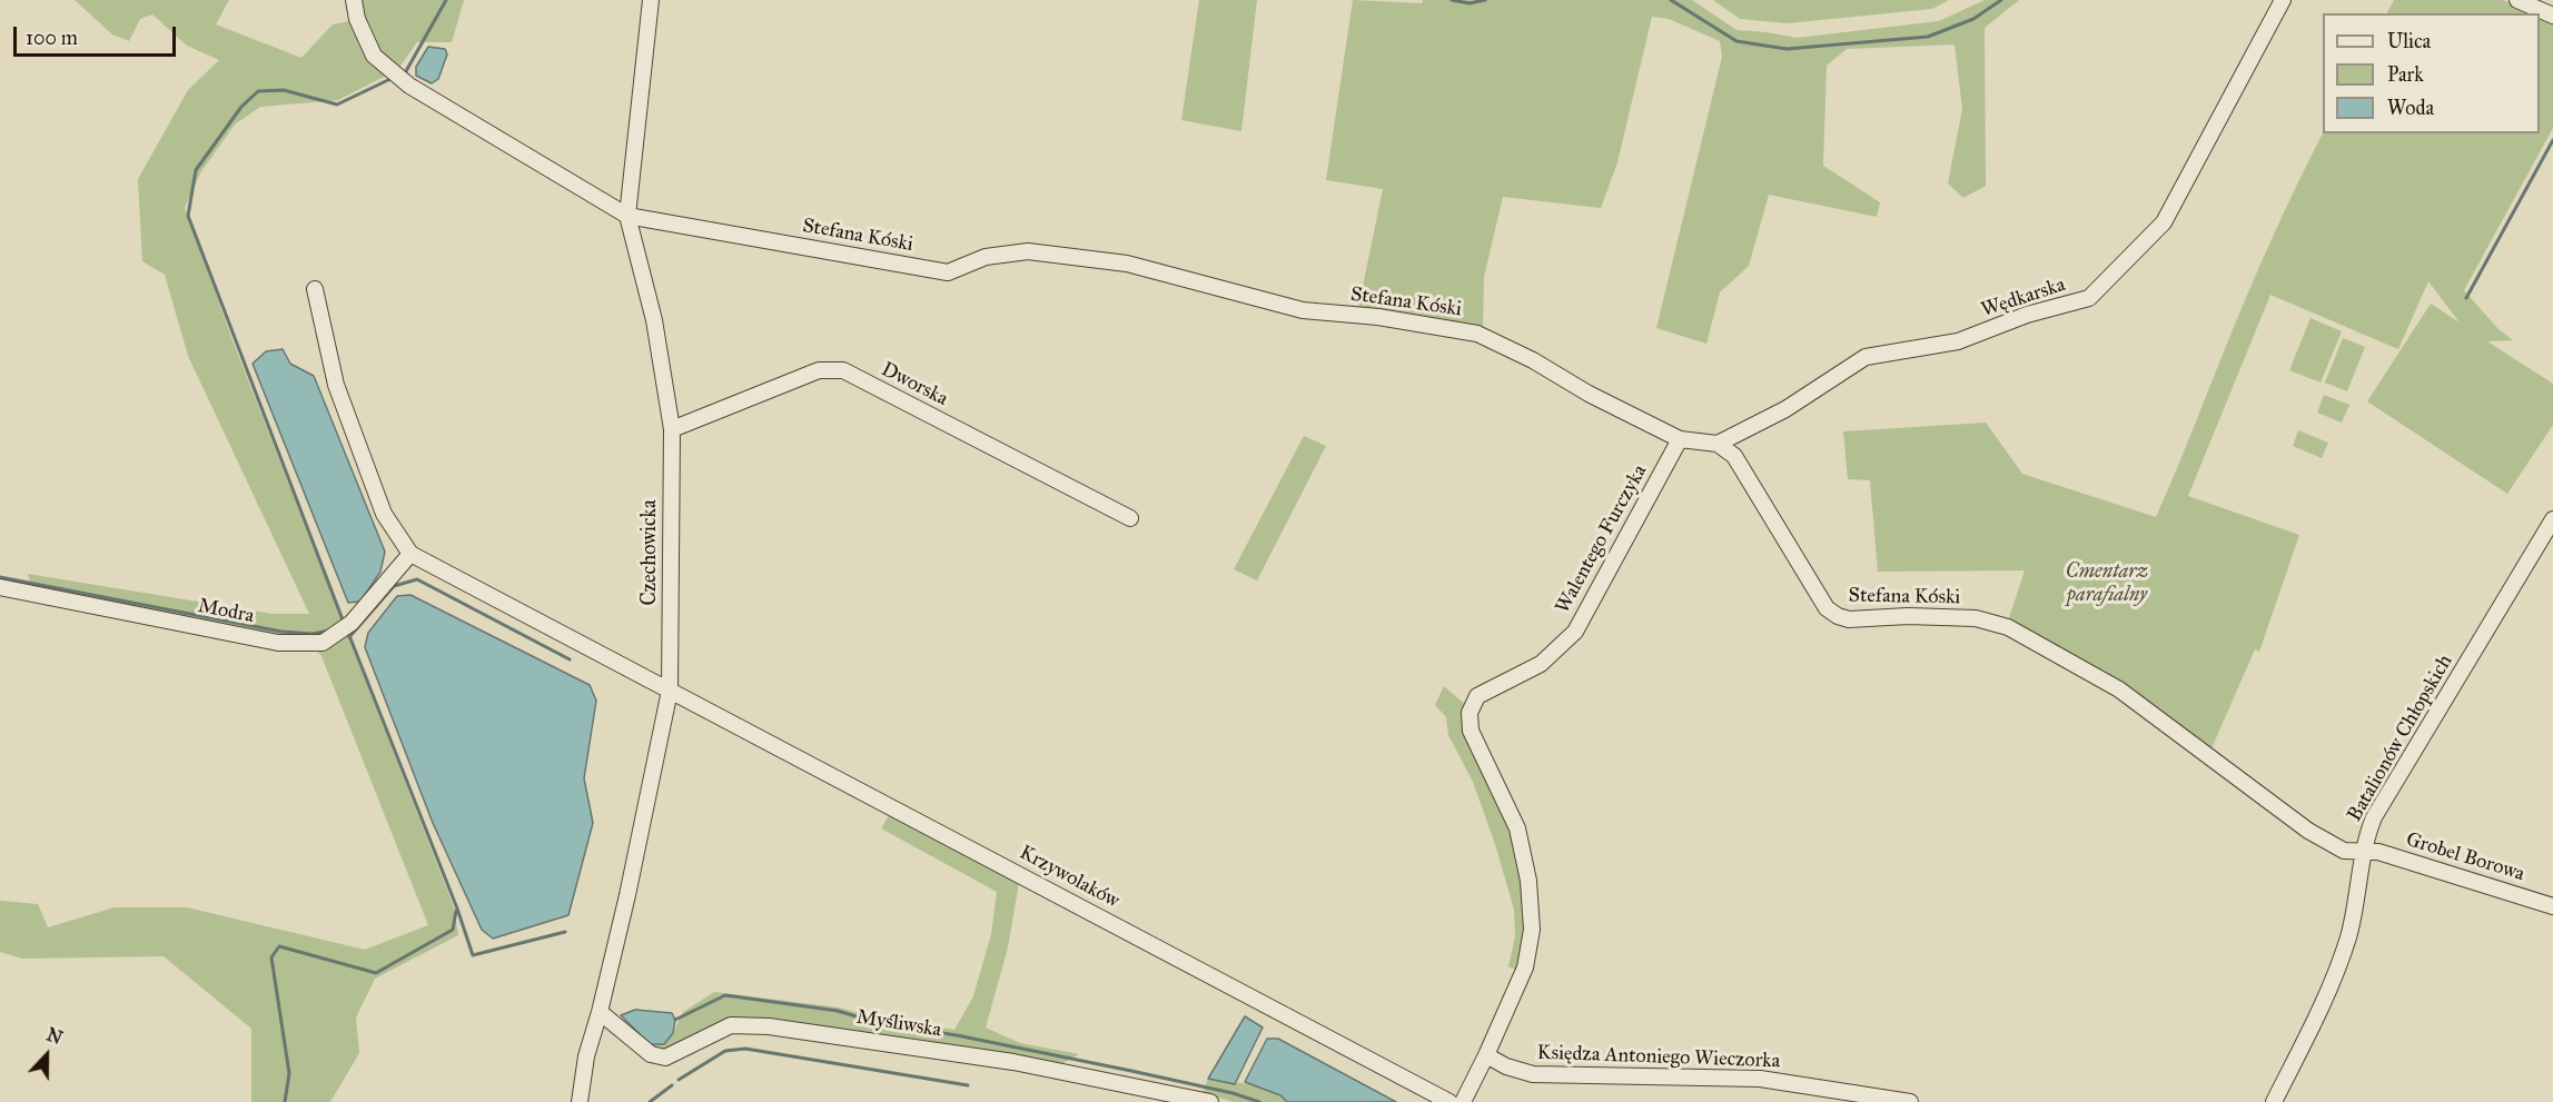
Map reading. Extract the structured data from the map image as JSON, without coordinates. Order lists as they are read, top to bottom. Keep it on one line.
{"streets":{"street":["Stefana Kóski","Wędkarska","Dworska","Walentego Furczyka","Czechowicka","Modra","Batalionów Chłopskich","Grobel Borowa","Krzywolaków","Myśliwska","Księdza Antoniego Wieczorka"]},"crossings":[["Stefana Kóski","Wędkarska"],["Stefana Kóski","Walentego Furczyka"],["Stefana Kóski","Czechowicka"],["Stefana Kóski","Batalionów Chłopskich"],["Stefana Kóski","Grobel Borowa"],["Dworska","Czechowicka"],["Walentego Furczyka","Księdza Antoniego Wieczorka"],["Czechowicka","Krzywolaków"],["Czechowicka","Myśliwska"],["Batalionów Chłopskich","Grobel Borowa"]],"parks":["Cmentarz parafialny"],"legend":["Ulica","Park","Woda"],"scale_bar":"100 m","north":"top"}
